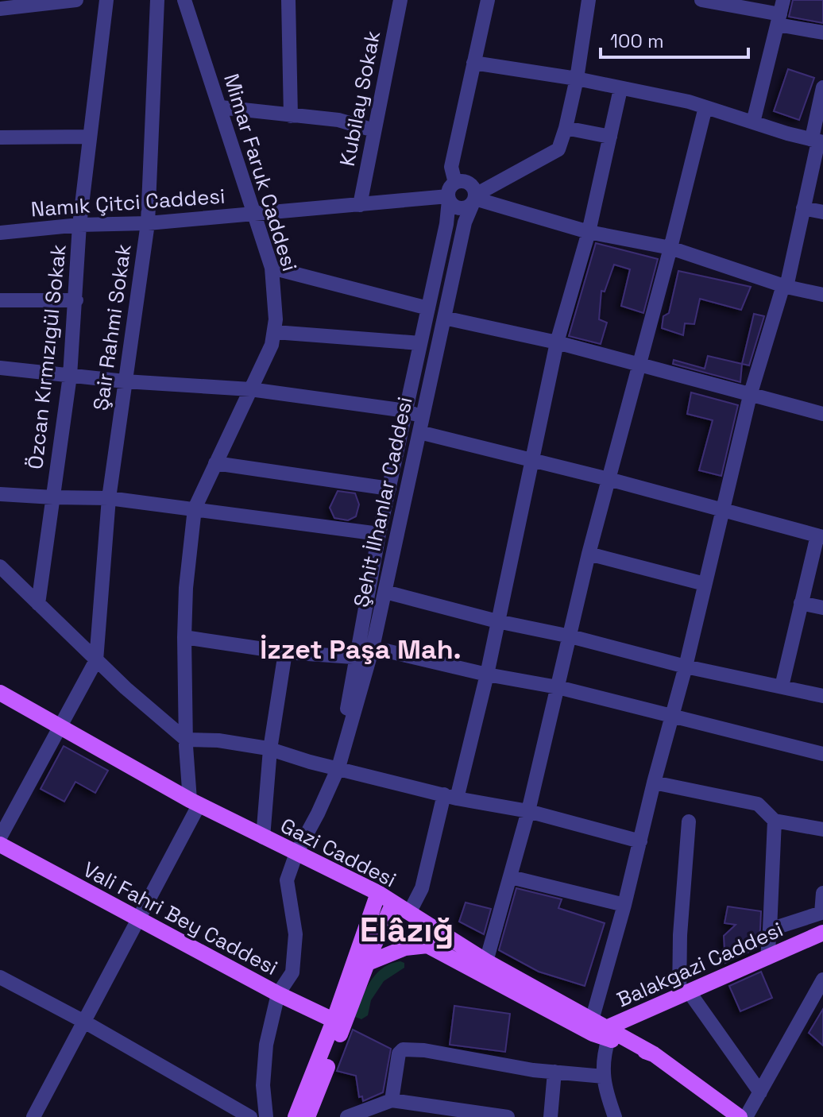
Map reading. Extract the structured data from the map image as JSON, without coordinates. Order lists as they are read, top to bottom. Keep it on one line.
{"streets":{"main road":["Gazi Caddesi","Vali Fahri Bey Caddesi","Balakgazi Caddesi"],"street":["Kubilay Sokak","Mimar Faruk Caddesi","Namık Çitci Caddesi","Şair Rahmi Sokak","Özcan Kırmızıgül Sokak","Şehit İlhanlar Caddesi"]},"crossings":[["Kubilay Sokak","Namık Çitci Caddesi"],["Mimar Faruk Caddesi","Namık Çitci Caddesi"],["Mimar Faruk Caddesi","Gazi Caddesi"],["Namık Çitci Caddesi","Şair Rahmi Sokak"],["Namık Çitci Caddesi","Özcan Kırmızıgül Sokak"],["Namık Çitci Caddesi","Şehit İlhanlar Caddesi"],["Şehit İlhanlar Caddesi","Gazi Caddesi"],["Şehit İlhanlar Caddesi","Vali Fahri Bey Caddesi"],["Gazi Caddesi","Balakgazi Caddesi"]],"districts":["İzzet Paşa Mah.","Elâzığ"],"scale_bar":"100 m"}
